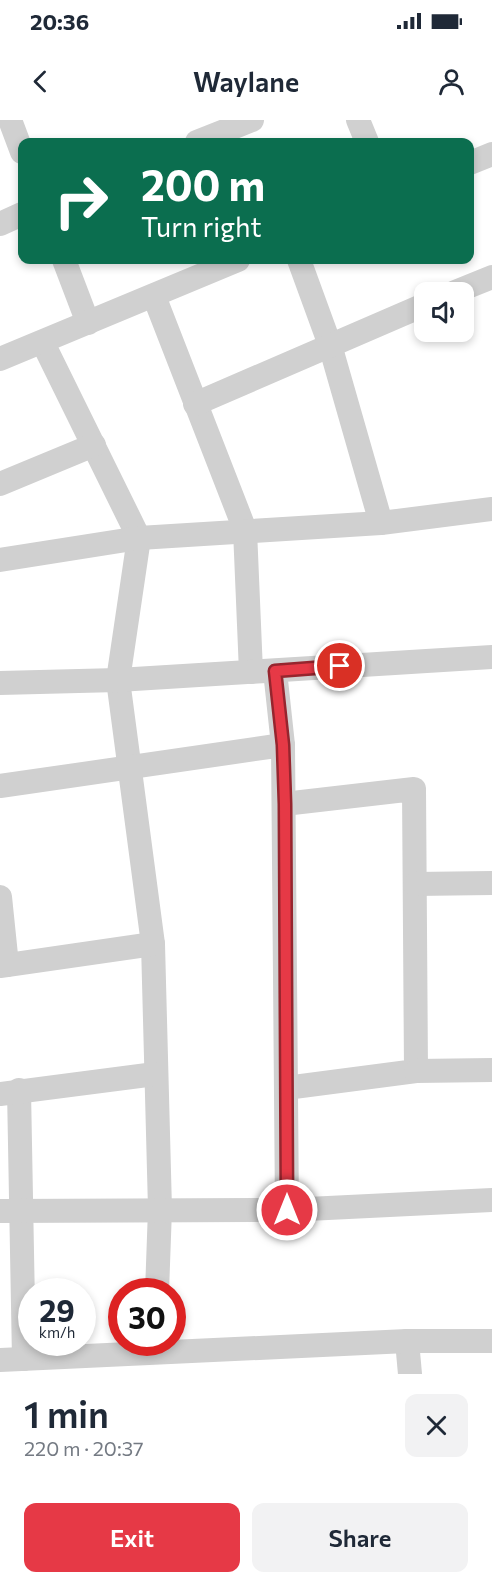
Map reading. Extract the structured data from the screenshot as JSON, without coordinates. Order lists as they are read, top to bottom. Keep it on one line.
{"page":{"status":"20:36","header":"Waylane","turn":["200 m","Turn right"],"speed":"29 km/h","limit":"30","heading":["1 min","220 m · 20:37"],"buttons":["Exit","Share"]}}
